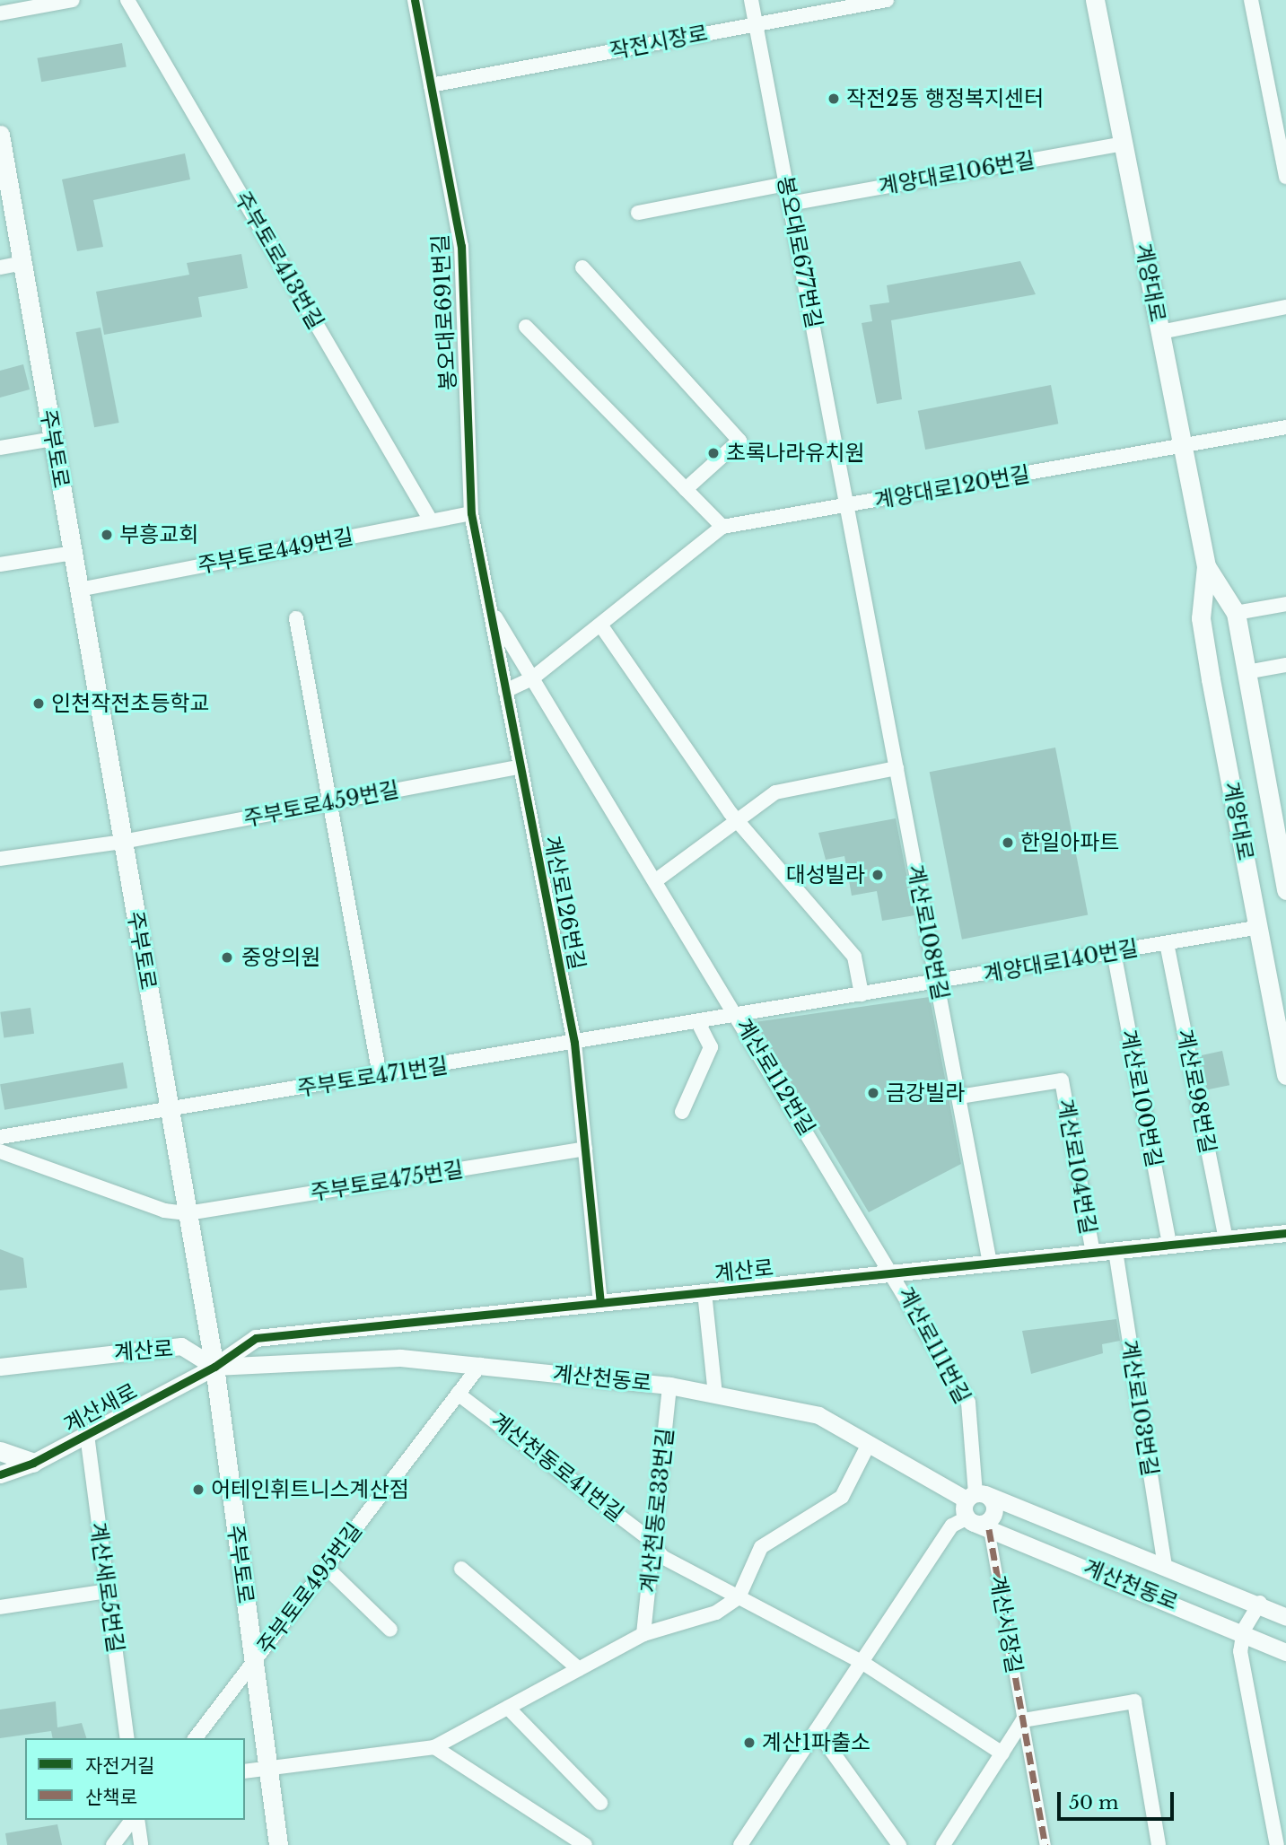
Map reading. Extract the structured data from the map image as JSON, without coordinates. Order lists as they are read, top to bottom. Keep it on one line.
{"streets":{"main road":["계양대로","주부토로"],"street":["작전시장로","계양대로106번길","봉오대로677번길","주부토로413번길","봉오대로691번길","계양대로120번길","주부토로449번길","주부토로459번길","계산로126번길","계산로108번길","계양대로140번길","주부토로471번길","계산로112번길","계산로98번길","계산로100번길","계산로104번길","주부토로475번길","계산로","계산로111번길","계산천동로","계산새로","계산로103번길","계산천동로41번길","계산천동로33번길","계산새로5번길","주부토로495번길","계산시장길"]},"crossings":[["작전시장로","봉오대로677번길"],["작전시장로","봉오대로691번길"],["계양대로106번길","봉오대로677번길"],["계양대로106번길","계양대로"],["봉오대로677번길","계양대로120번길"],["봉오대로677번길","계산로108번길"],["주부토로413번길","주부토로449번길"],["계양대로","계양대로120번길"],["계양대로","계양대로140번길"],["봉오대로691번길","주부토로449번길"],["봉오대로691번길","계산로126번길"],["주부토로","주부토로449번길"],["주부토로","주부토로459번길"],["주부토로","주부토로471번길"],["주부토로","주부토로475번길"],["주부토로","계산로"],["주부토로","계산천동로"],["주부토로","계산새로"],["주부토로","주부토로495번길"],["계양대로120번길","계산로126번길"],["계양대로120번길","계산로108번길"],["계양대로120번길","계산로112번길"],["주부토로449번길","계산로126번길"],["주부토로459번길","계산로126번길"],["계산로126번길","계양대로140번길"],["계산로126번길","주부토로471번길"],["계산로126번길","계산로112번길"],["계산로126번길","주부토로475번길"],["계산로126번길","계산로"],["계산로108번길","계양대로140번길"],["계산로108번길","계산로104번길"],["계산로108번길","계산로"],["계양대로140번길","주부토로471번길"],["계양대로140번길","계산로112번길"],["계양대로140번길","계산로98번길"],["계양대로140번길","계산로100번길"],["계산로112번길","계산로"],["계산로112번길","계산로111번길"],["계산로98번길","계산로"],["계산로100번길","계산로"],["계산로104번길","계산로"],["계산로","계산로111번길"],["계산로","계산천동로"],["계산로","계산새로"],["계산로","계산로103번길"],["계산로111번길","계산천동로"],["계산천동로","계산새로"],["계산천동로","계산로103번길"],["계산천동로","계산천동로33번길"],["계산천동로","주부토로495번길"],["계산천동로","계산시장길"],["계산새로","계산새로5번길"],["계산천동로41번길","계산천동로33번길"],["계산천동로41번길","주부토로495번길"]],"places":["작전2동 행정복지센터","초록나라유치원","부흥교회","인천작전초등학교","한일아파트","대성빌라","중앙의원","금강빌라","어테인휘트니스계산점","계산1파출소"],"legend":["자전거길","산책로"],"scale_bar":"50 m"}
